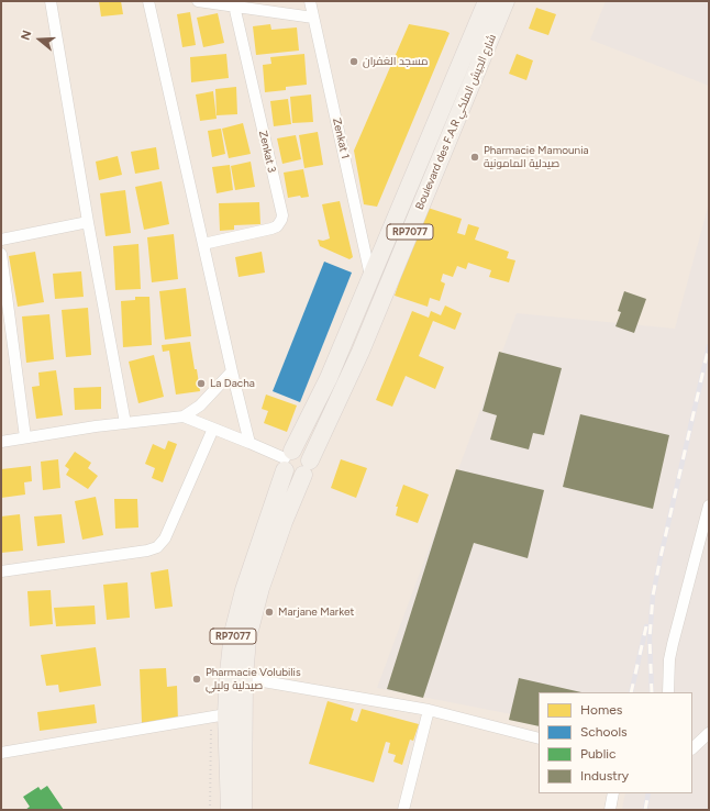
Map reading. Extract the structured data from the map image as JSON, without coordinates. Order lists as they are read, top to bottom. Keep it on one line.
{"streets":{"main road":["Boulevard des F.A.R شارع الجيش الملكي","RP7077"],"street":["Zenkat 1","Zenkat 3"]},"crossings":[["Boulevard des F.A.R شارع الجيش الملكي","Zenkat 1"]],"places":["مسجد الغفران","Pharmacie Mamounia صيدلية المامونية","La Dacha","Marjane Market","Pharmacie Volubilis صيدلية وليلي"],"legend":["Homes","Schools","Public","Industry"],"north":"left"}
